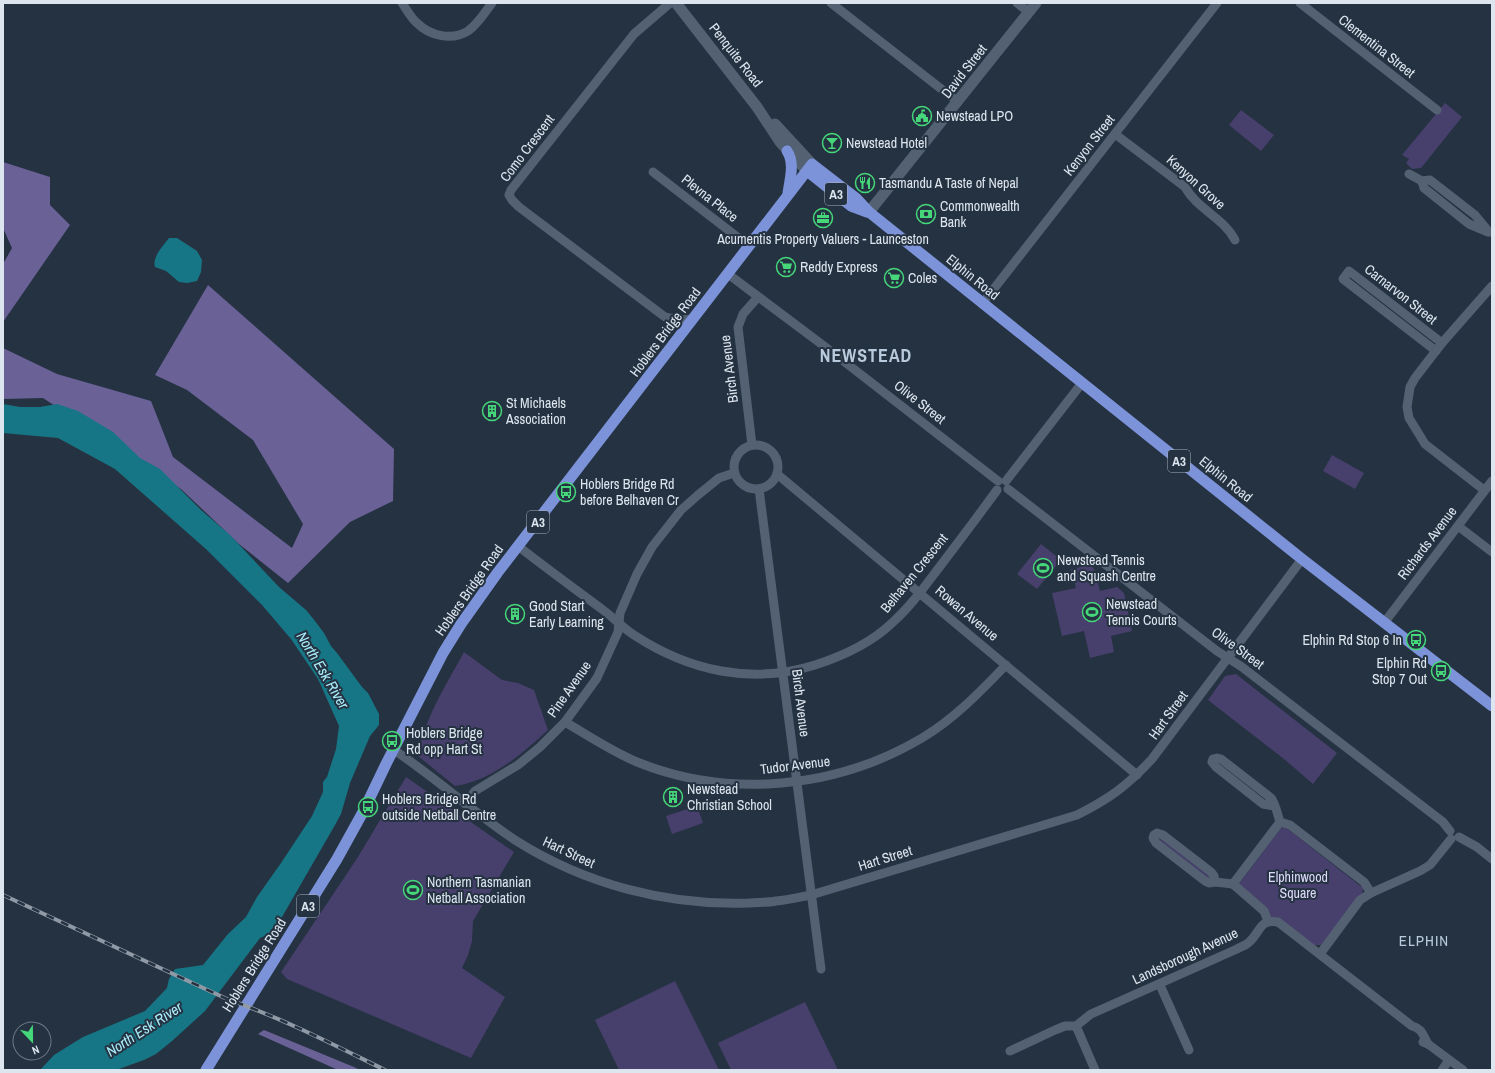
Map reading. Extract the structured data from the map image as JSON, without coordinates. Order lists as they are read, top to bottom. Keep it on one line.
{"streets":{"highway":["A3","Elphin Road","Hoblers Bridge Road"],"street":["Clementina Street","Penquite Road","David Street","Kenyon Street","Como Crescent","Kenyon Grove","Plevna Place","Carnarvon Street","Birch Avenue","Olive Street","Richards Avenue","Belhaven Crescent","Rowan Avenue","Pine Avenue","Hart Street","Tudor Avenue","Landsborough Avenue"]},"crossings":[["Penquite Road","Elphin Road"],["Penquite Road","Hoblers Bridge Road"],["David Street","Elphin Road"],["Kenyon Street","Kenyon Grove"],["Kenyon Street","Elphin Road"],["Como Crescent","Hoblers Bridge Road"],["Plevna Place","Hoblers Bridge Road"],["Elphin Road","Hoblers Bridge Road"],["Elphin Road","Richards Avenue"],["Elphin Road","Belhaven Crescent"],["Elphin Road","Hart Street"],["Hoblers Bridge Road","Olive Street"],["Hoblers Bridge Road","Belhaven Crescent"],["Hoblers Bridge Road","Hart Street"],["Birch Avenue","Olive Street"],["Birch Avenue","Belhaven Crescent"],["Birch Avenue","Rowan Avenue"],["Birch Avenue","Pine Avenue"],["Birch Avenue","Hart Street"],["Birch Avenue","Tudor Avenue"],["Olive Street","Belhaven Crescent"],["Olive Street","Hart Street"],["Belhaven Crescent","Rowan Avenue"],["Belhaven Crescent","Pine Avenue"],["Rowan Avenue","Pine Avenue"],["Rowan Avenue","Hart Street"],["Rowan Avenue","Tudor Avenue"],["Pine Avenue","Hart Street"],["Pine Avenue","Tudor Avenue"]],"districts":["NEWSTEAD","ELPHIN"],"water":["North Esk River"],"parks":["Elphinwood Square"],"places":{"public building":["Newstead LPO"],"bar":["Newstead Hotel"],"restaurant":["Tasmandu A Taste of Nepal"],"bank":["Commonwealth Bank"],"office":["Acumentis Property Valuers - Launceston"],"supermarket":["Reddy Express","Coles"],"building":["St Michaels Association","Good Start Early Learning","Newstead Christian School"],"bus stop":["Hoblers Bridge Rd before Belhaven Cr","Elphin Rd Stop 6 In","Elphin Rd Stop 7 Out","Hoblers Bridge Rd opp Hart St","Hoblers Bridge Rd outside Netball Centre"],"sports":["Newstead Tennis and Squash Centre","Newstead Tennis Courts","Northern Tasmanian Netball Association"]},"north":"bottom"}
